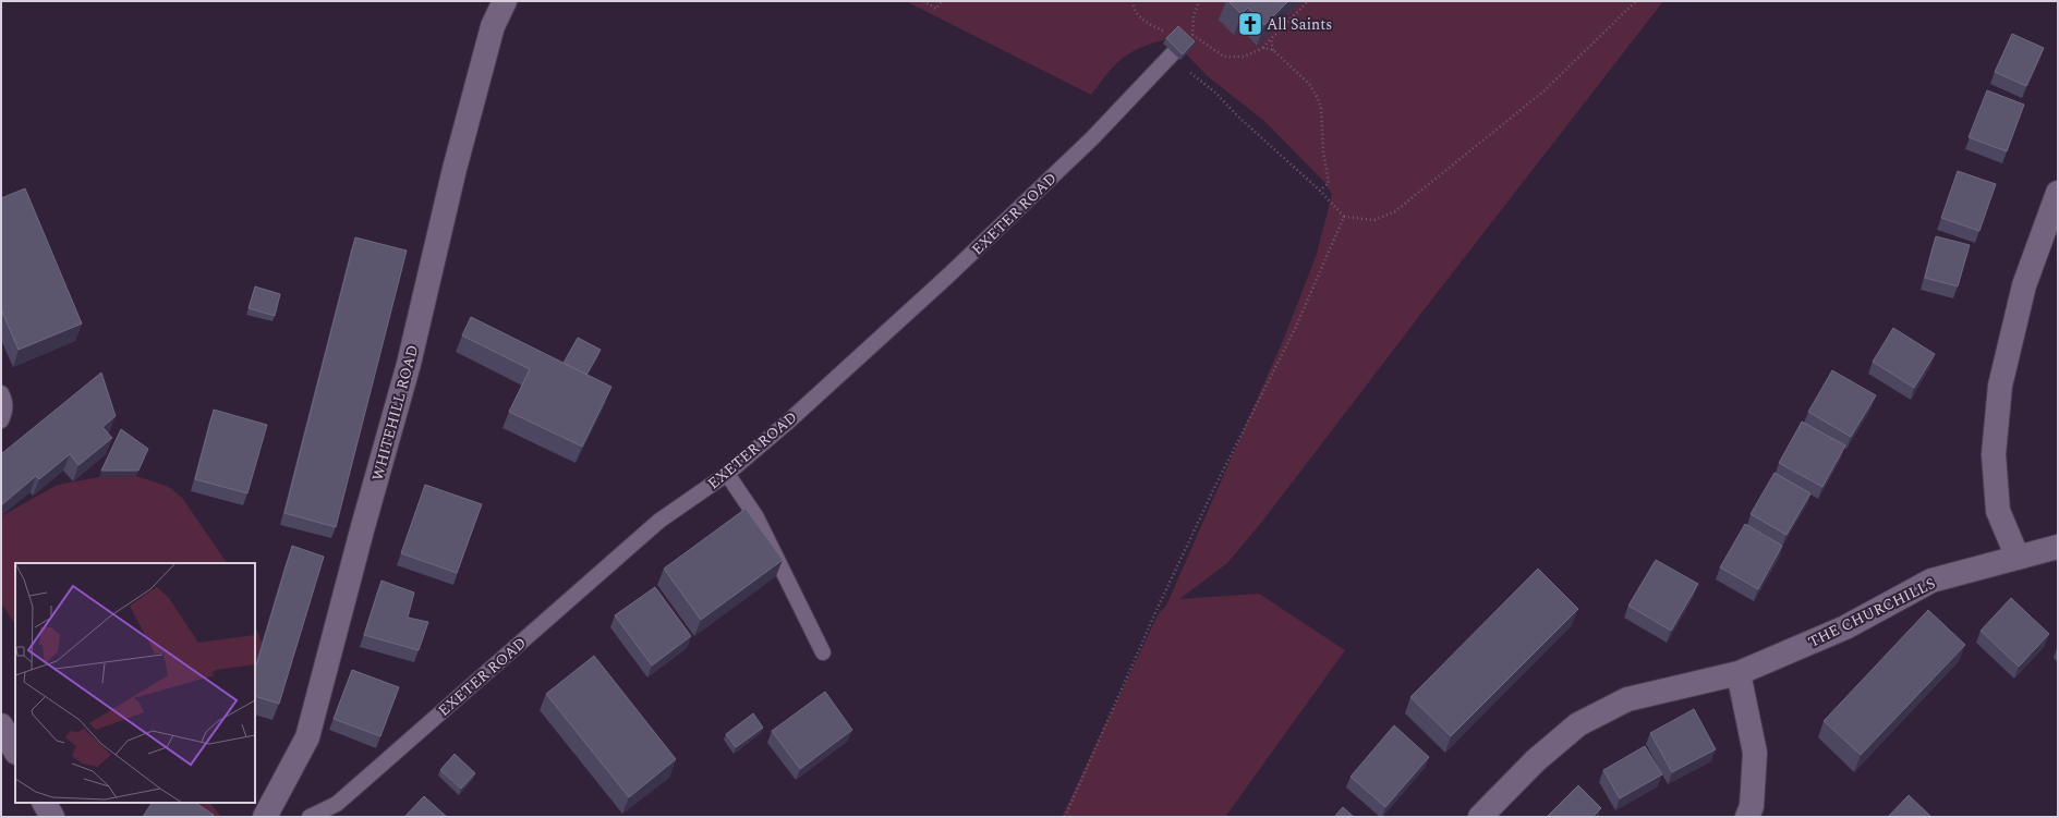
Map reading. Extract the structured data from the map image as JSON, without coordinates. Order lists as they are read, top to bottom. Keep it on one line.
{"streets":{"street":["WHITEHILL ROAD","THE CHURCHILLS"],"lane":["EXETER ROAD"]},"places":{"church":["All Saints"]}}
